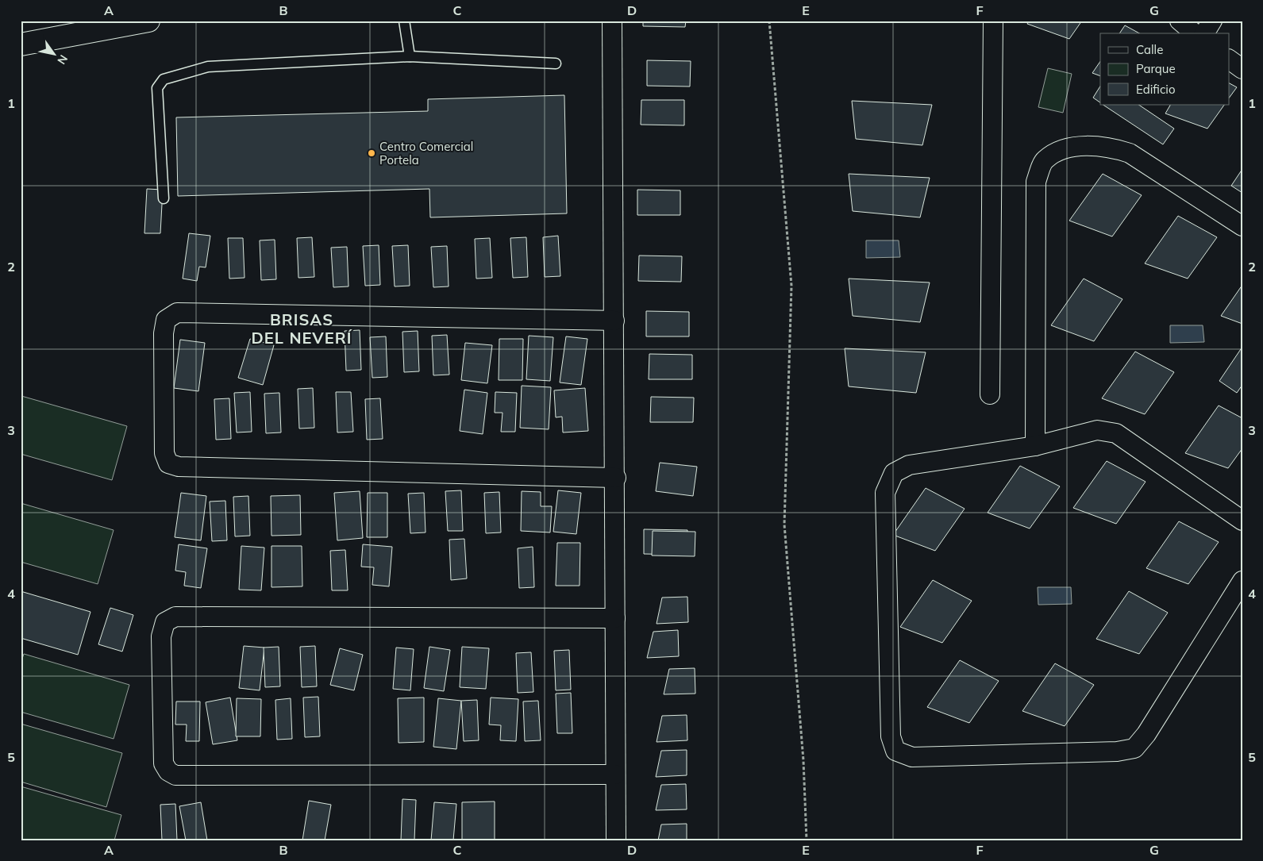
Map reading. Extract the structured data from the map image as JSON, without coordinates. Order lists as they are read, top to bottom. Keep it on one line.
{"districts":["BRISAS DEL NEVERÍ"],"places":["Centro Comercial Portela"],"legend":["Calle","Parque","Edificio"],"north":"bottom right","grid":{"columns":["A","B","C","D","E","F","G"],"rows":["1","2","3","4","5"]}}
